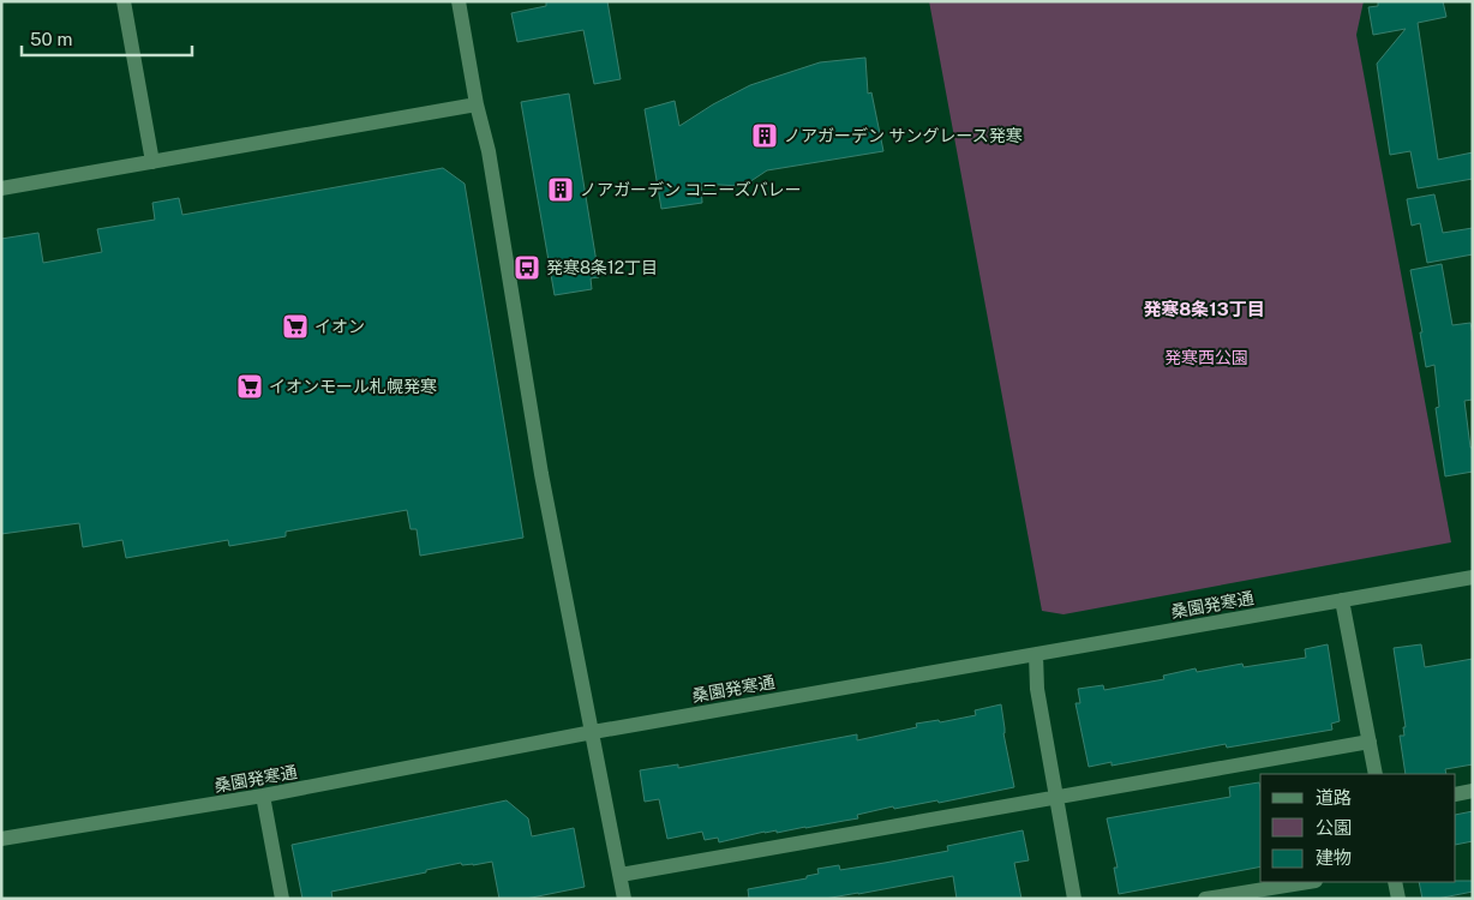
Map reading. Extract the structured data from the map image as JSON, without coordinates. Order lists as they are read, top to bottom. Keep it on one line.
{"streets":{"street":["桑園発寒通"]},"districts":["発寒8条13丁目"],"parks":["発寒西公園"],"places":{"building":["ノアガーデン サングレース発寒","ノアガーデン コニーズバレー"],"bus stop":["発寒8条12丁目"],"supermarket":["イオン","イオンモール札幌発寒"]},"legend":["道路","公園","建物"],"scale_bar":"50 m"}
